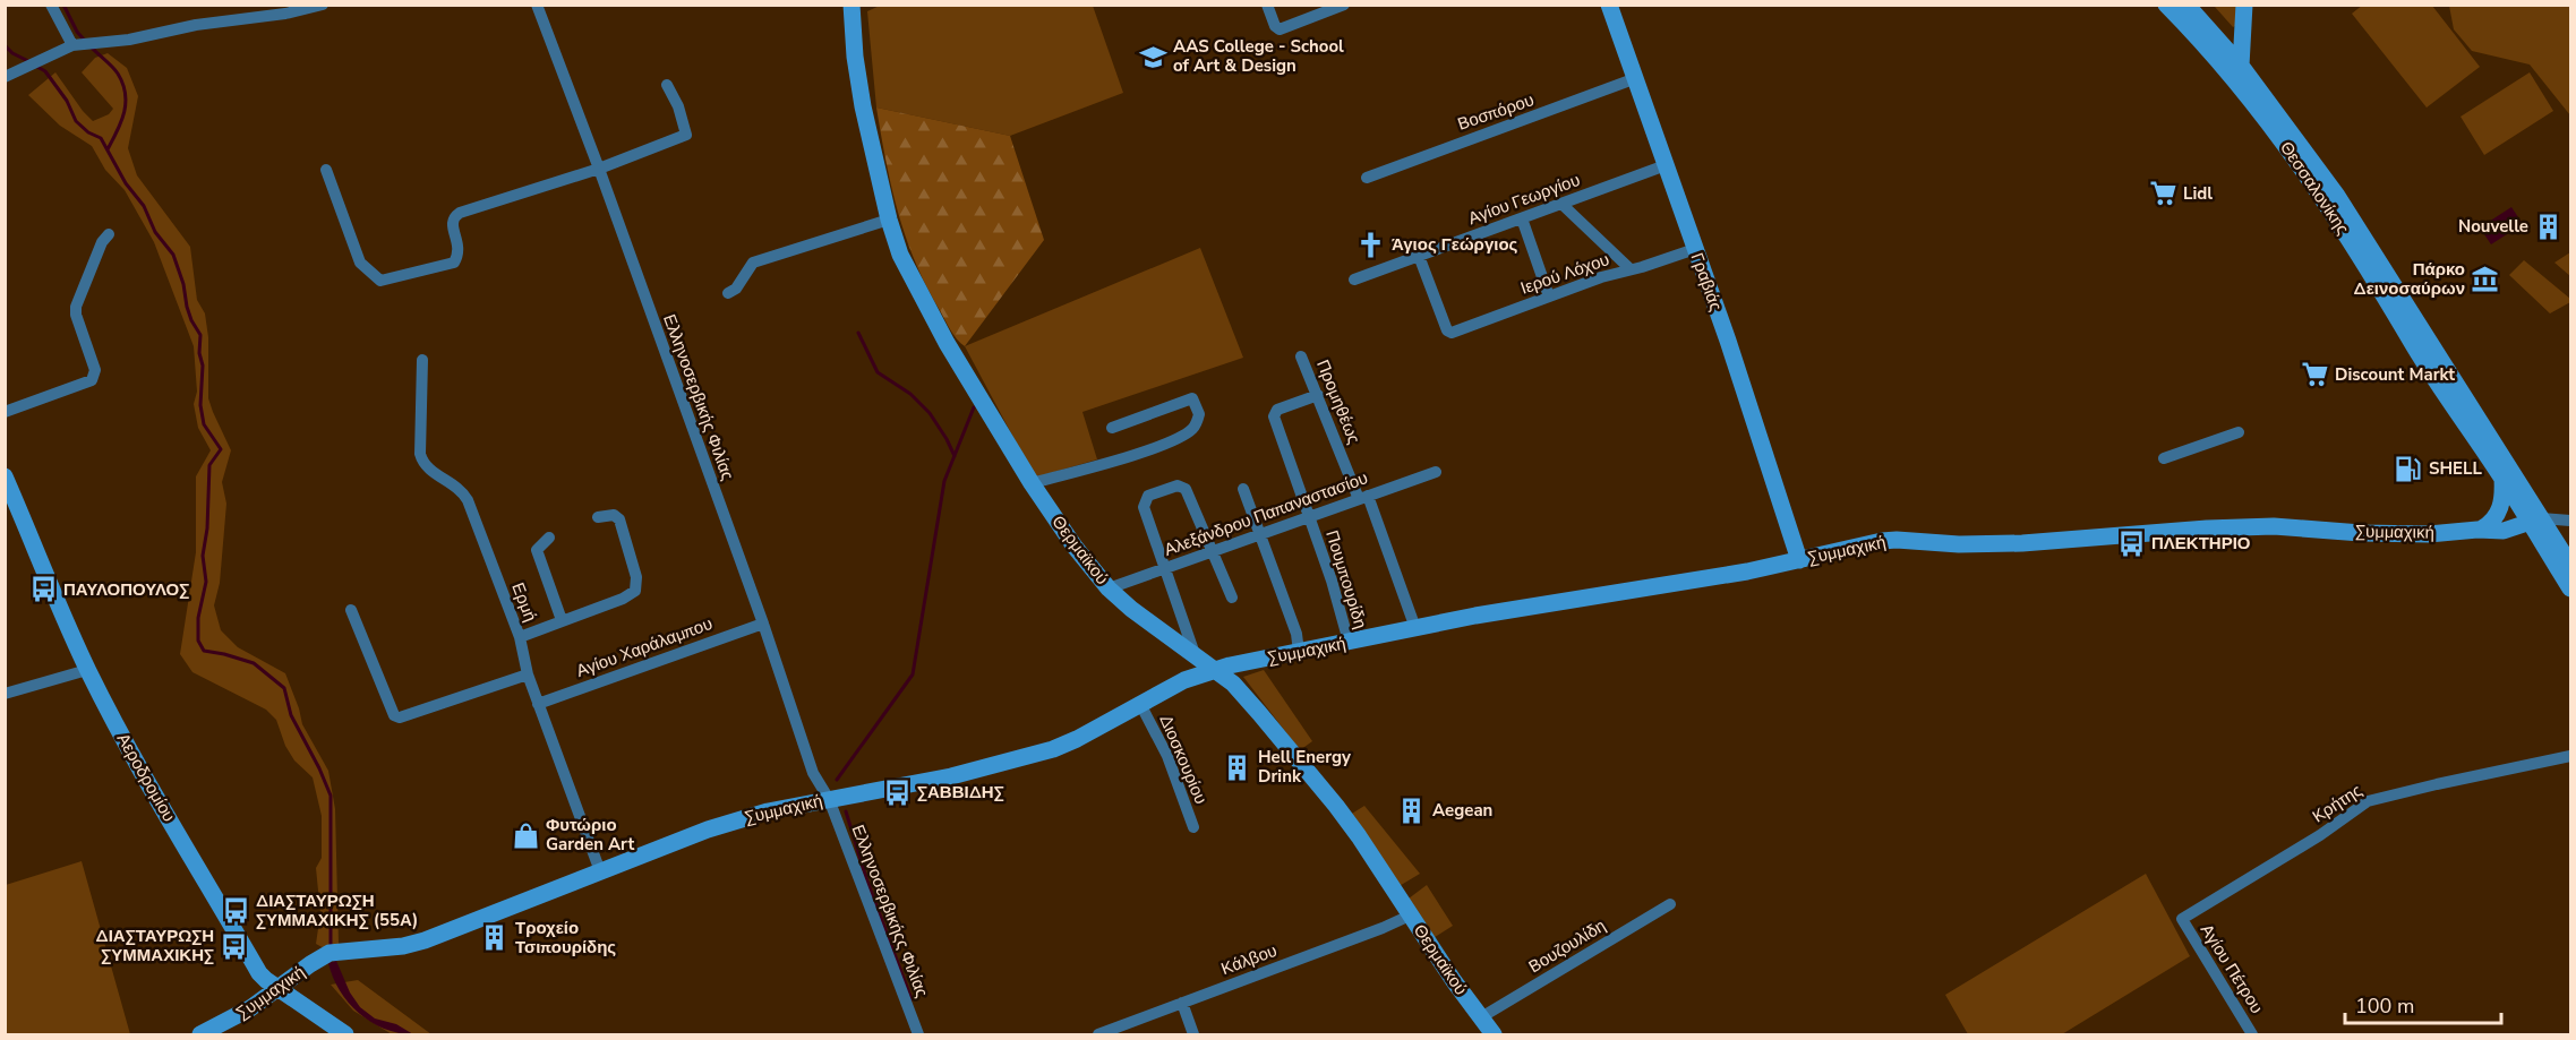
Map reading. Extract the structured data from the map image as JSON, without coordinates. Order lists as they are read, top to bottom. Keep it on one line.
{"streets":{"street":["Βοσπόρου","Θεσσαλονίκης","Αγίου Γεωργίου","Ιερού Λόχου","Γραβιάς","Ελληνοσερβικής Φιλίας","Προμηθέως","Αλεξάνδρου Παπαναστασίου","Συμμαχική","Θερμαϊκού","Πουμπουρίδη","Ερμή","Αγίου Χαράλαμπου","Διοσκουρίου","Αεροδρομίου","Κρήτης","Ελληνοσερβικήςς Φιλίας","Βουζουλίδη","Κάλβου","Αγίου Πέτρου"]},"crossings":[["Βοσπόρου","Γραβιάς"],["Θεσσαλονίκης","Συμμαχική"],["Αγίου Γεωργίου","Ιερού Λόχου"],["Αγίου Γεωργίου","Γραβιάς"],["Ιερού Λόχου","Γραβιάς"],["Γραβιάς","Συμμαχική"],["Ελληνοσερβικής Φιλίας","Συμμαχική"],["Ελληνοσερβικής Φιλίας","Αγίου Χαράλαμπου"],["Ελληνοσερβικής Φιλίας","Ελληνοσερβικήςς Φιλίας"],["Προμηθέως","Αλεξάνδρου Παπαναστασίου"],["Προμηθέως","Συμμαχική"],["Προμηθέως","Πουμπουρίδη"],["Αλεξάνδρου Παπαναστασίου","Θερμαϊκού"],["Αλεξάνδρου Παπαναστασίου","Πουμπουρίδη"],["Συμμαχική","Θερμαϊκού"],["Συμμαχική","Πουμπουρίδη"],["Συμμαχική","Ερμή"],["Συμμαχική","Διοσκουρίου"],["Συμμαχική","Αεροδρομίου"],["Συμμαχική","Ελληνοσερβικήςς Φιλίας"],["Θερμαϊκού","Βουζουλίδη"],["Θερμαϊκού","Κάλβου"],["Ερμή","Αγίου Χαράλαμπου"],["Κρήτης","Αγίου Πέτρου"]],"places":{"school or university":["AAS College - School of Art & Design"],"supermarket":["Lidl","Discount Markt"],"building":["Nouvelle","Hell Energy Drink","Aegean","Τροχείο Τσιπουρίδης"],"church":["Άγιος Γεώργιος"],"museum":["Πάρκο Δεινοσαύρων"],"fuel station":["SHELL"],"bus stop":["ΠΛΕΚΤΗΡΙΟ","ΠΑΥΛΟΠΟΥΛΟΣ","ΣΑΒΒΙΔΗΣ","ΔΙΑΣΤΑΥΡΩΣΗ ΣΥΜΜΑΧΙΚΗΣ (55Α)","ΔΙΑΣΤΑΥΡΩΣΗ ΣΥΜΜΑΧΙΚΗΣ"],"shop":["Φυτώριο Garden Art"]},"scale_bar":"100 m"}
